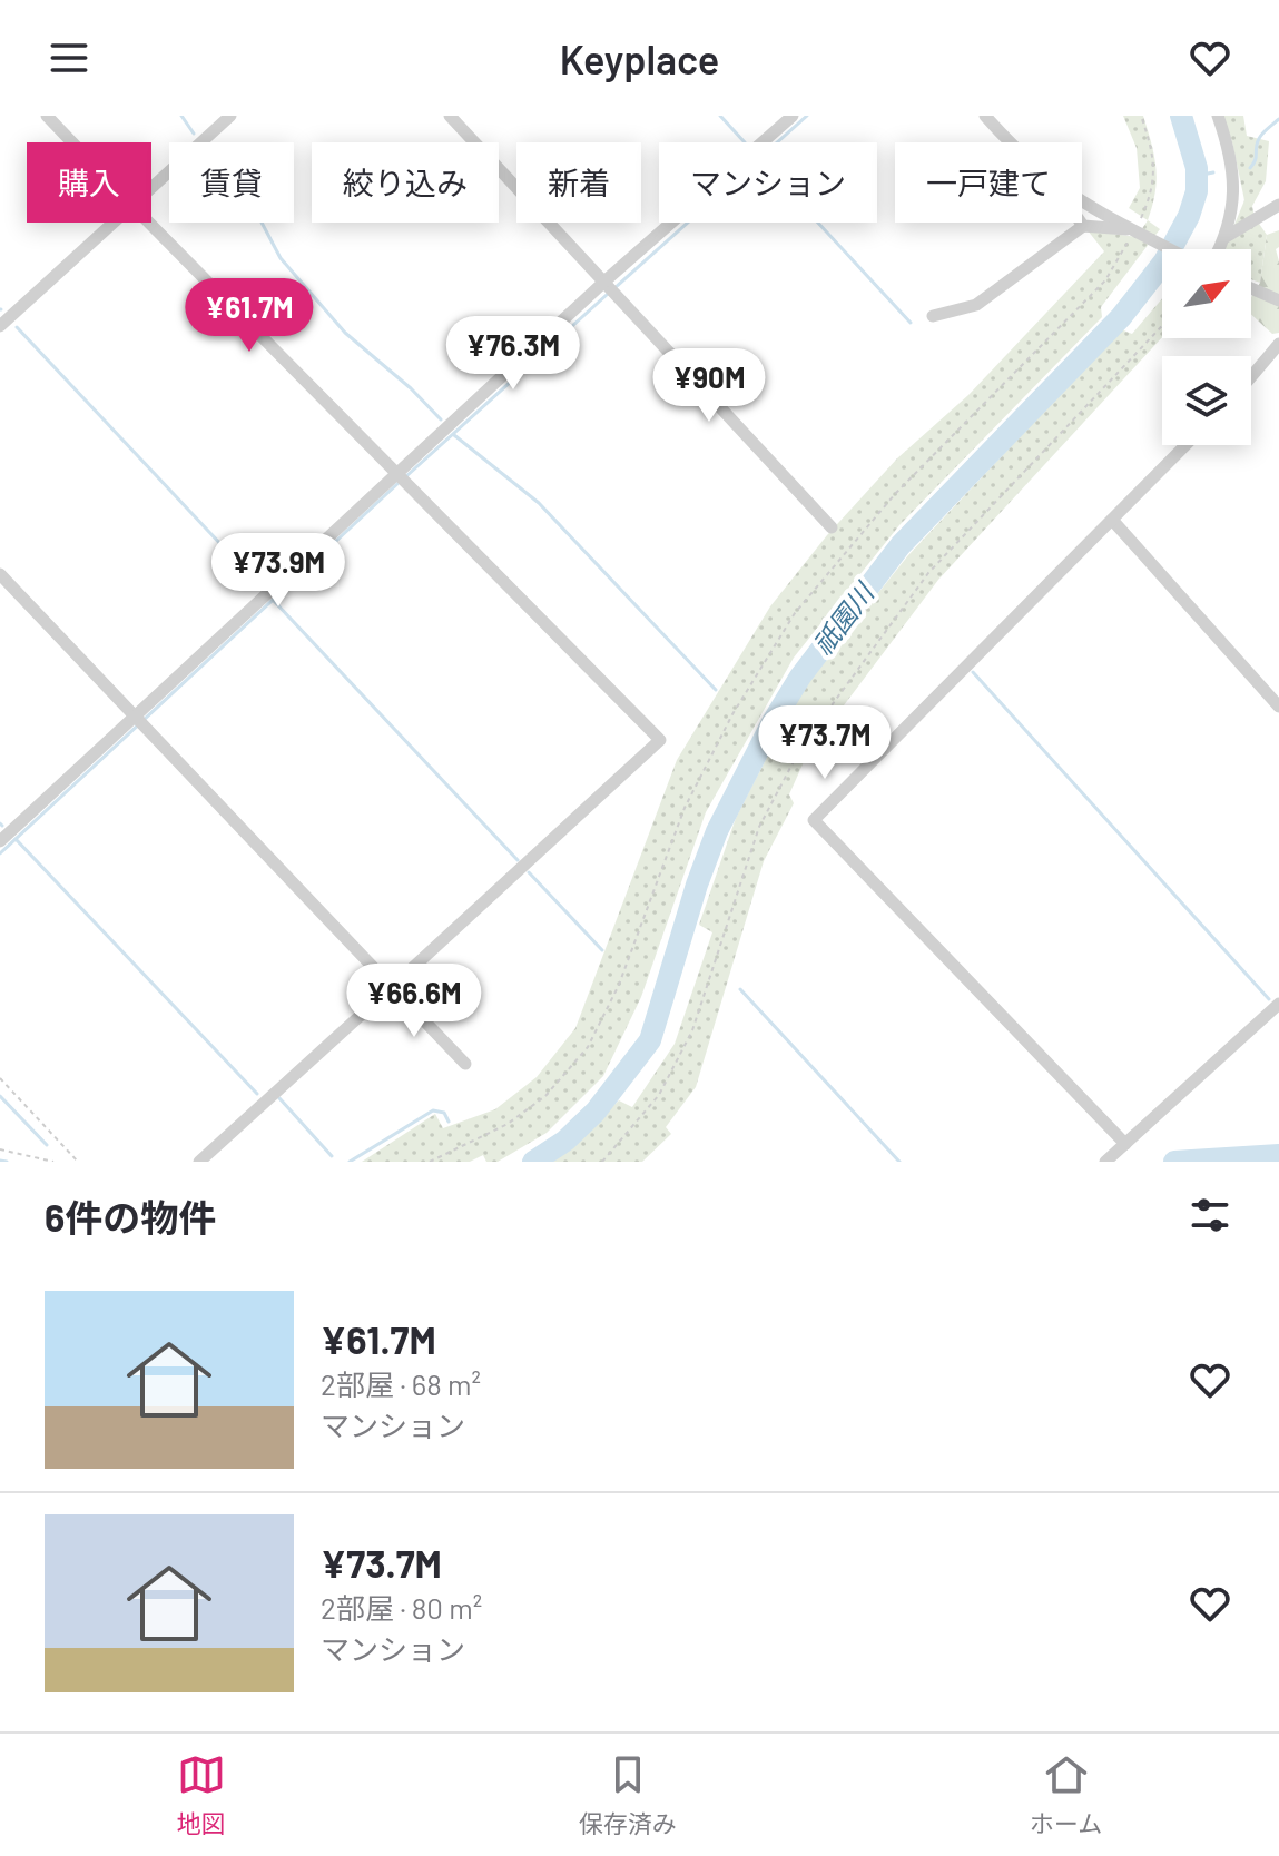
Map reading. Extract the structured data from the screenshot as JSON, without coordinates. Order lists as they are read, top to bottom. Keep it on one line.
{"water":["祇園川"],"north":"top right","page":{"header":"Keyplace","chip":["購入","賃貸","絞り込み","新着","マンション","一戸建て"],"price":["¥61.7M","¥76.3M","¥90M","¥73.9M","¥73.7M","¥66.6M"],"heading":"6件の物件","list":[{"name":"¥61.7M","note":"2部屋 · 68 m² · マンション"},{"name":"¥73.7M","note":"2部屋 · 80 m² · マンション"}],"tabs":["地図","保存済み","ホーム"]}}
